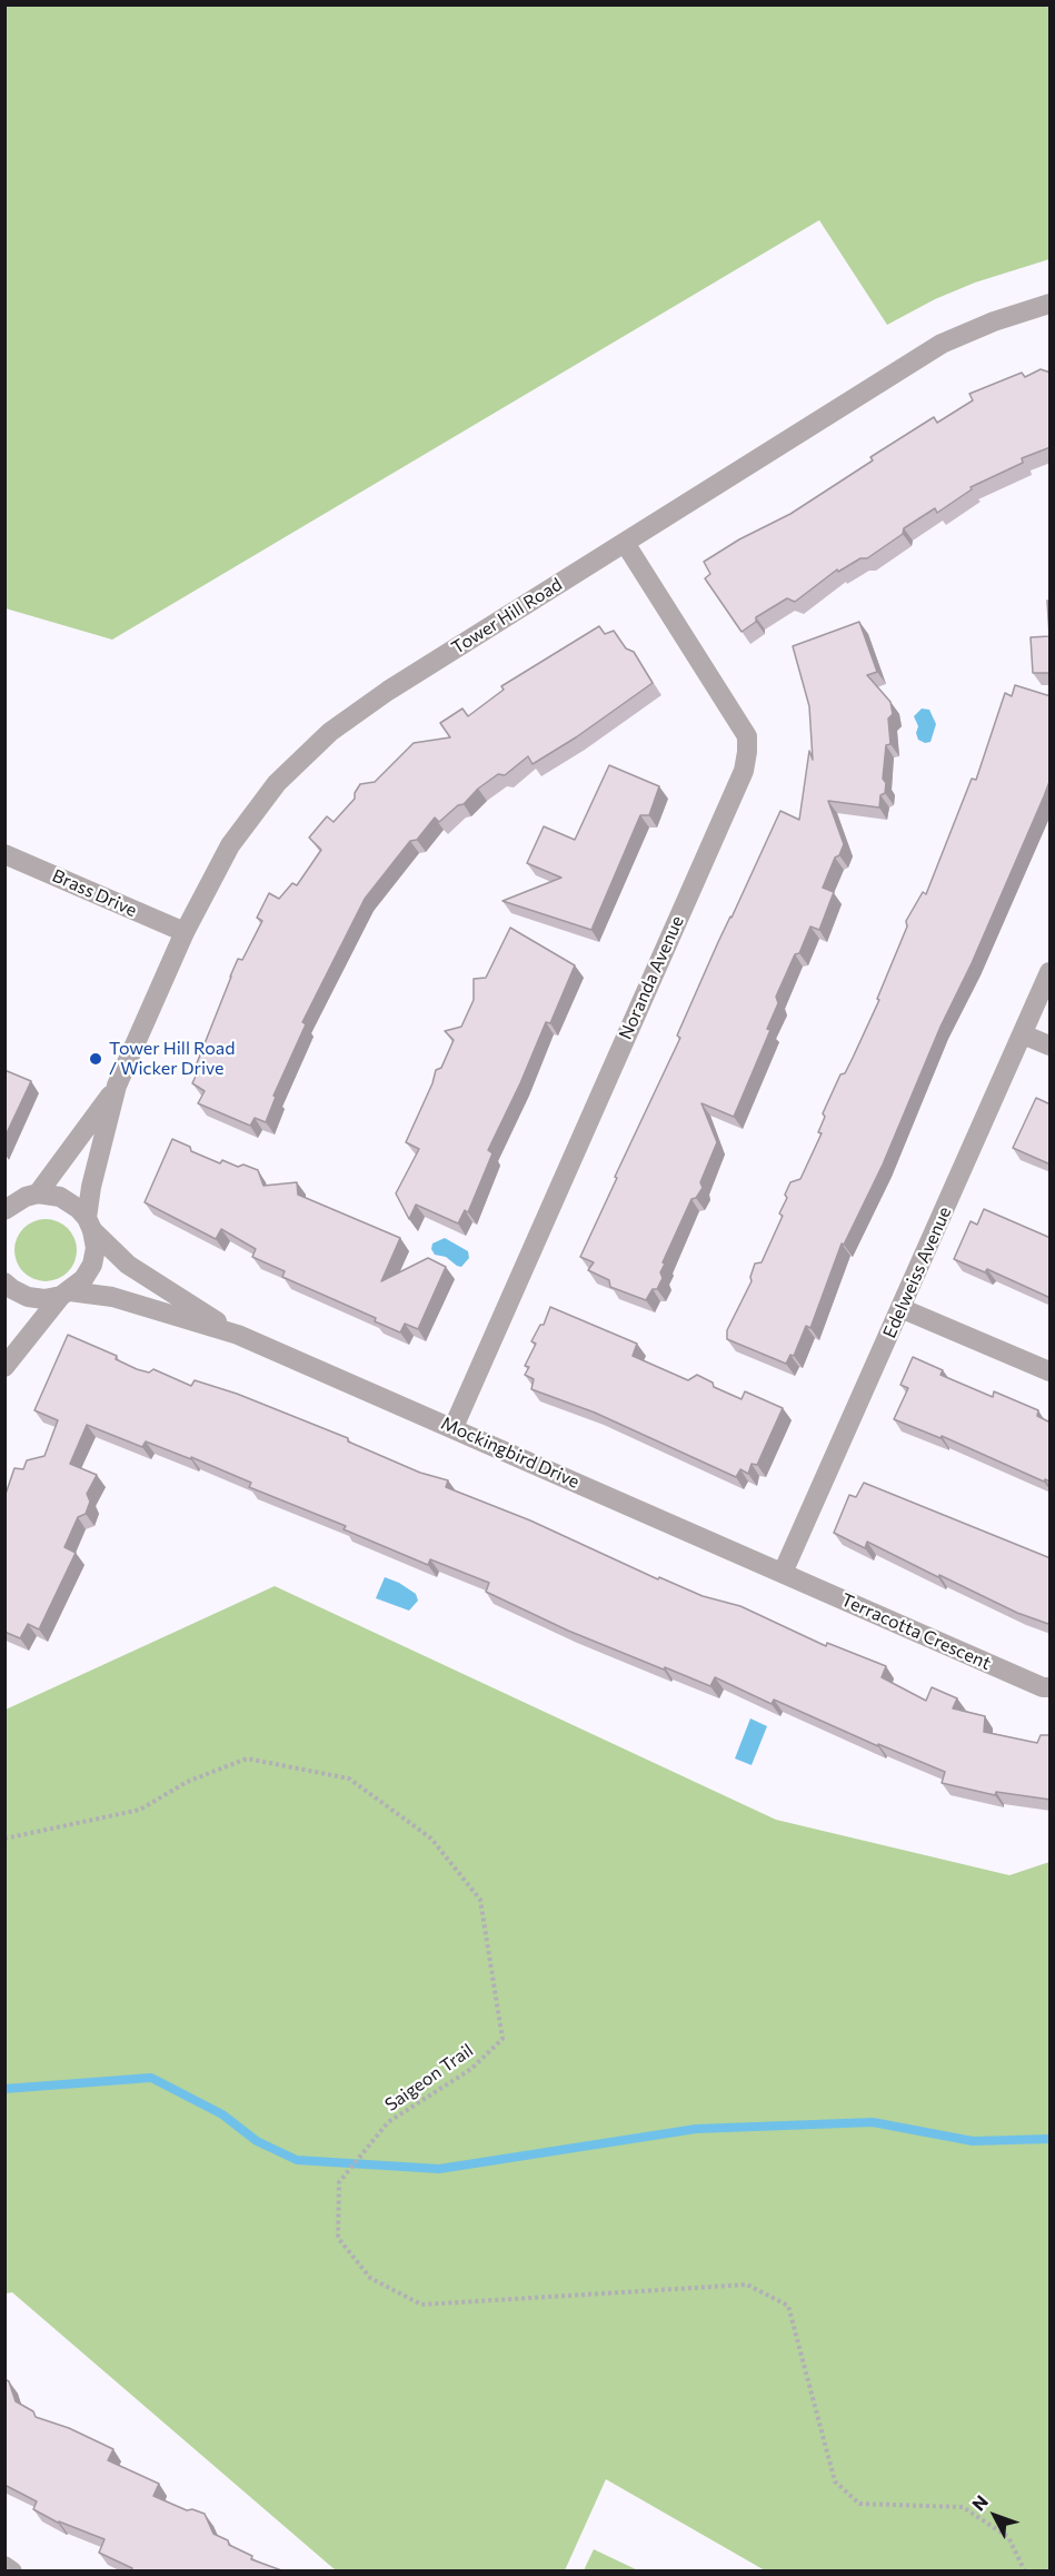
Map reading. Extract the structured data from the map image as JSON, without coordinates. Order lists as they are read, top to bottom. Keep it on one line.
{"streets":{"street":["Tower Hill Road","Brass Drive","Noranda Avenue","Edelweiss Avenue","Mockingbird Drive","Terracotta Crescent"],"path":["Saigeon Trail"]},"crossings":[["Tower Hill Road","Brass Drive"],["Tower Hill Road","Noranda Avenue"],["Tower Hill Road","Mockingbird Drive"],["Noranda Avenue","Mockingbird Drive"],["Edelweiss Avenue","Mockingbird Drive"],["Edelweiss Avenue","Terracotta Crescent"],["Mockingbird Drive","Terracotta Crescent"]],"places":["Tower Hill Road / Wicker Drive"],"north":"top left"}
